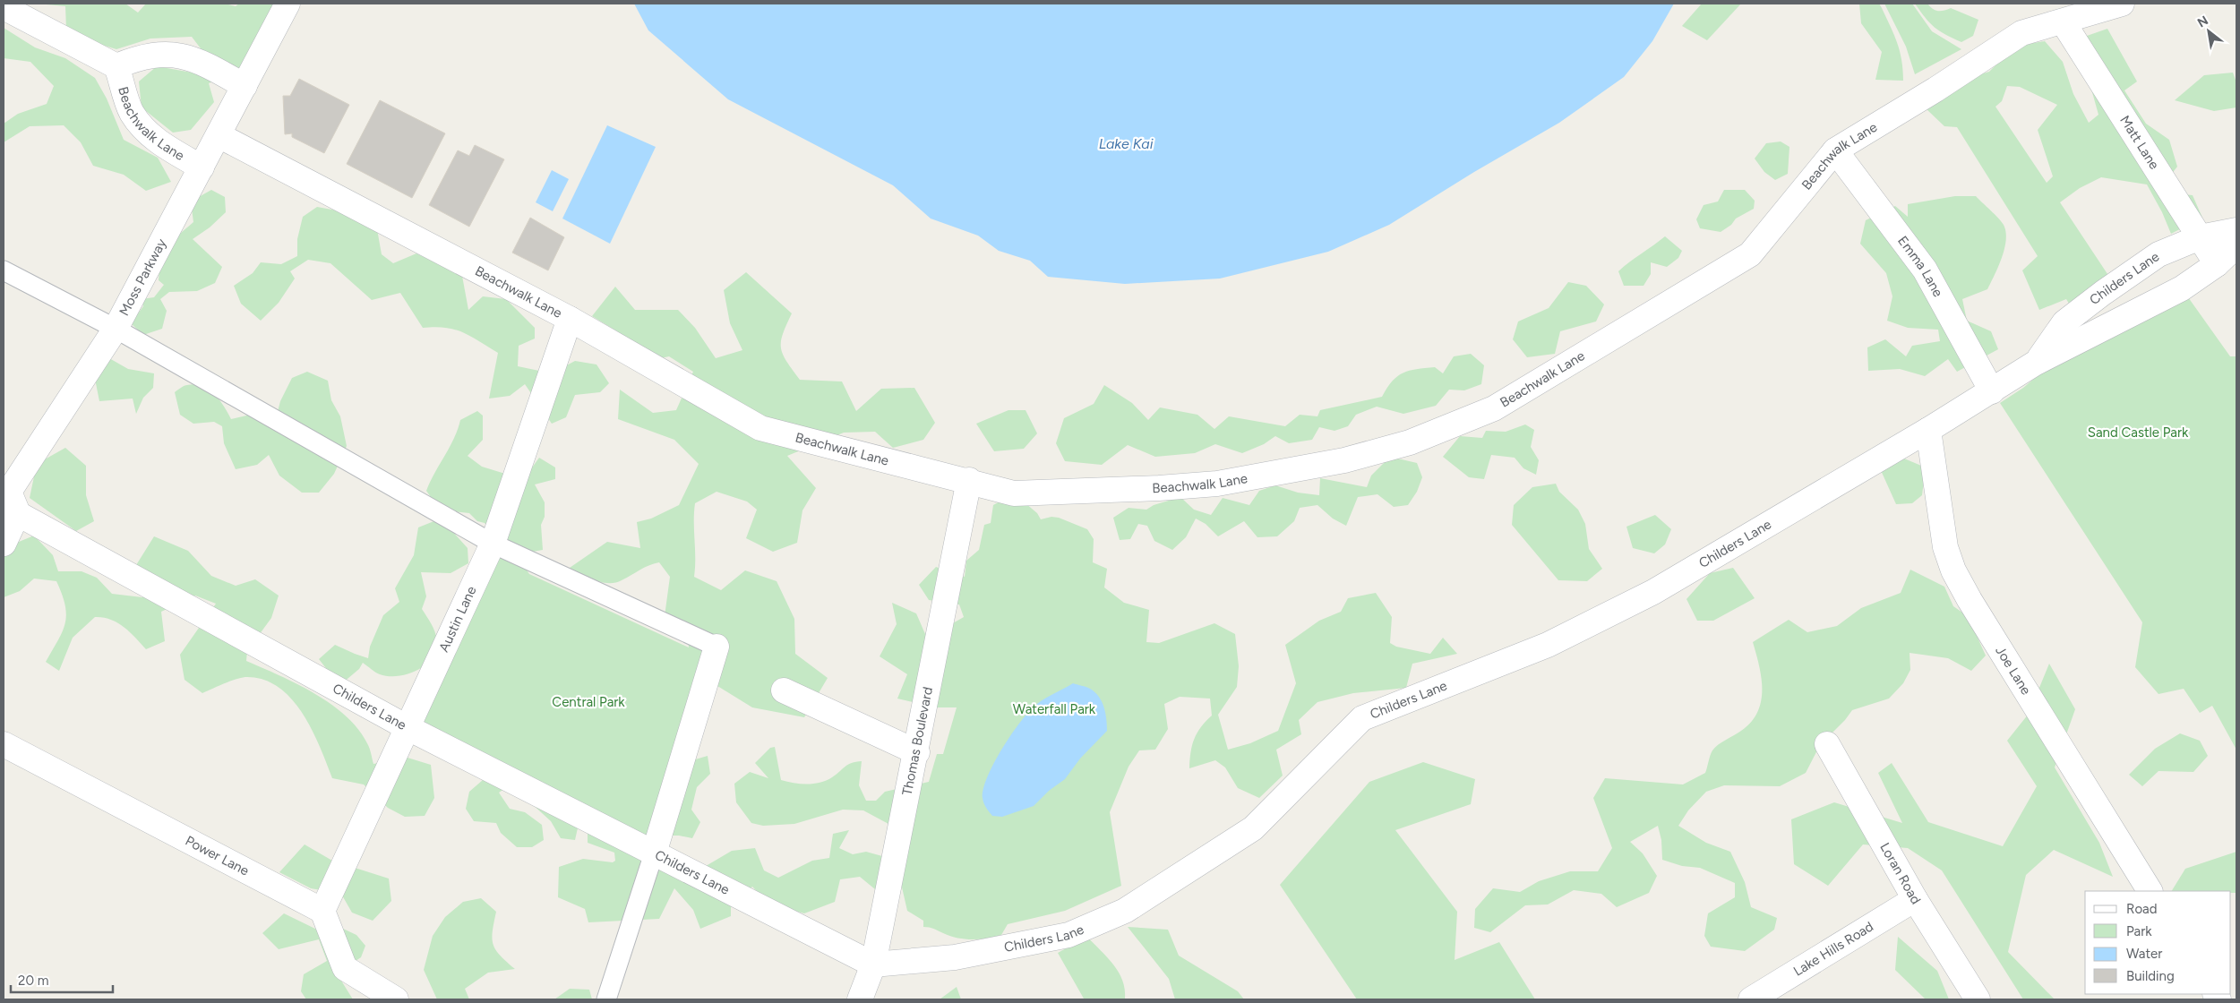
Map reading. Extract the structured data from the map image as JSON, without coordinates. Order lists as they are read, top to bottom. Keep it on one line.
{"streets":{"street":["Beachwalk Lane","Matt Lane","Emma Lane","Moss Parkway","Childers Lane","Austin Lane","Joe Lane","Thomas Boulevard","Power Lane","Loran Road","Lake Hills Road"]},"crossings":[["Beachwalk Lane","Matt Lane"],["Beachwalk Lane","Emma Lane"],["Beachwalk Lane","Moss Parkway"],["Beachwalk Lane","Austin Lane"],["Beachwalk Lane","Thomas Boulevard"],["Matt Lane","Childers Lane"],["Emma Lane","Childers Lane"],["Moss Parkway","Childers Lane"],["Childers Lane","Austin Lane"],["Childers Lane","Joe Lane"],["Childers Lane","Thomas Boulevard"],["Austin Lane","Power Lane"],["Loran Road","Lake Hills Road"]],"water":["Lake Kai"],"parks":["Sand Castle Park","Central Park","Waterfall Park"],"legend":["Road","Park","Water","Building"],"scale_bar":"20 m","north":"top left"}
